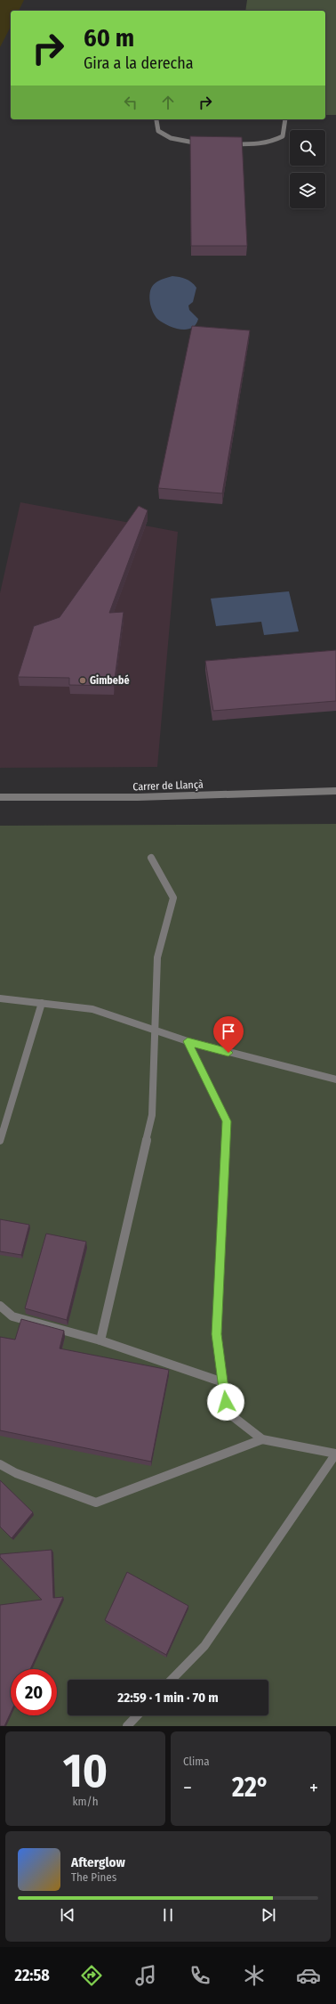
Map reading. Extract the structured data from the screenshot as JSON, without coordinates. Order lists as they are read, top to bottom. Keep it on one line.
{"streets":{"street":["Carrer de Llançà"]},"places":["Gimbebé"],"page":{"turn":["60 m","Gira a la derecha"],"limit":"20","trip":"22:59 · 1 min · 70 m","tile":[["10","km/h"],"Clima"],"heat":["−","22°","+"],"song":["Afterglow","The Pines"],"tabs":"22:58"}}
